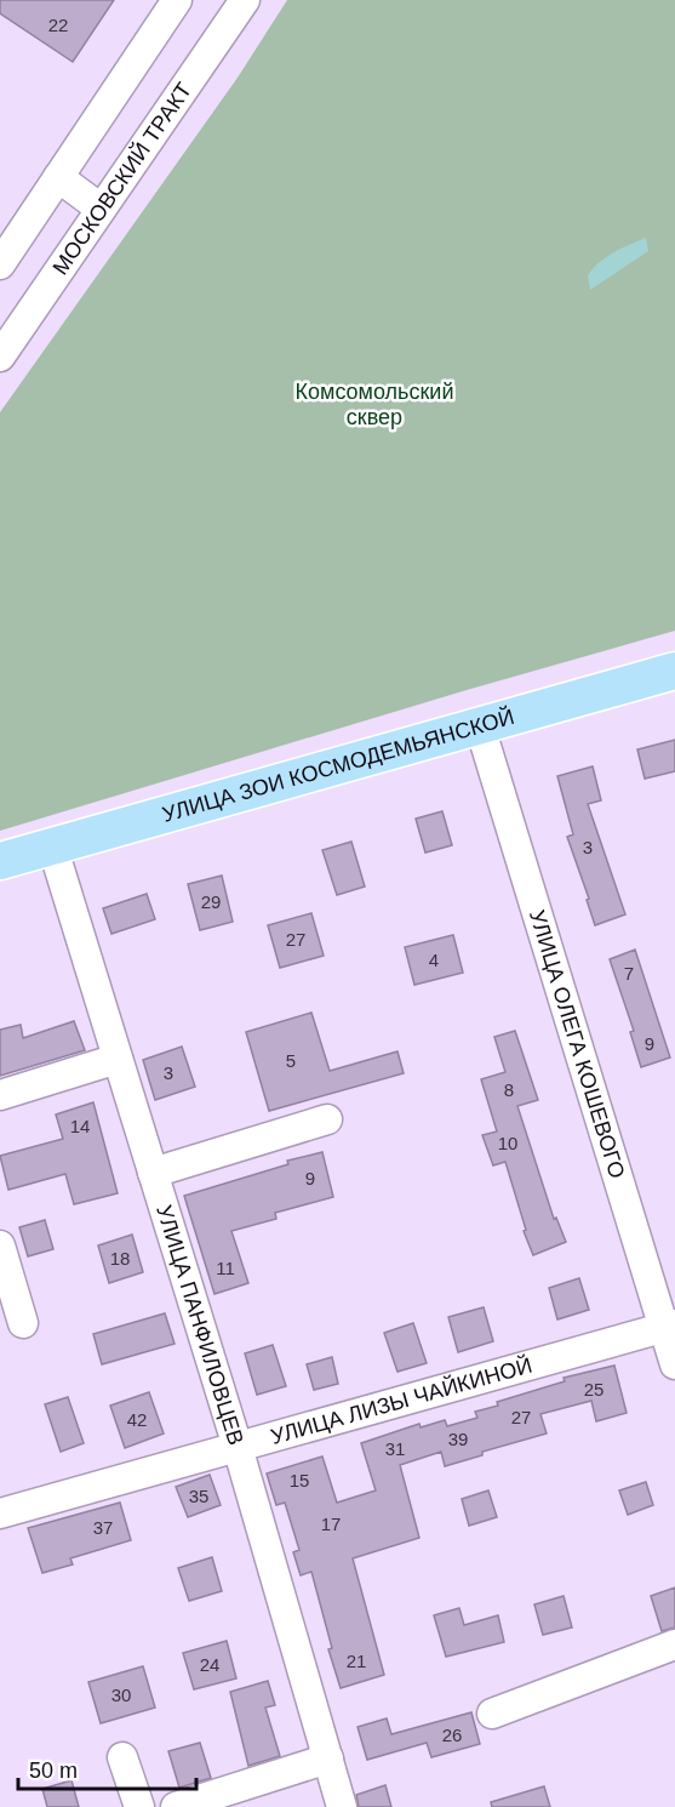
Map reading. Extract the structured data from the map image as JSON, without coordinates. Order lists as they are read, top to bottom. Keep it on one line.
{"streets":{"main road":["УЛИЦА ЗОИ КОСМОДЕМЬЯНСКОЙ"],"street":["МОСКОВСКИЙ ТРАКТ","УЛИЦА ОЛЕГА КОШЕВОГО","УЛИЦА ПАНФИЛОВЦЕВ","УЛИЦА ЛИЗЫ ЧАЙКИНОЙ"]},"crossings":[["УЛИЦА ЗОИ КОСМОДЕМЬЯНСКОЙ","УЛИЦА ОЛЕГА КОШЕВОГО"],["УЛИЦА ЗОИ КОСМОДЕМЬЯНСКОЙ","УЛИЦА ПАНФИЛОВЦЕВ"],["УЛИЦА ОЛЕГА КОШЕВОГО","УЛИЦА ЛИЗЫ ЧАЙКИНОЙ"],["УЛИЦА ПАНФИЛОВЦЕВ","УЛИЦА ЛИЗЫ ЧАЙКИНОЙ"]],"parks":["Комсомольский сквер"],"house_numbers":["22","3","29","27","4","7","9","5","3","8","14","10","9","18","11","25","27","42","39","31","15","35","17","37","21","24","30","26"],"scale_bar":"50 m"}
